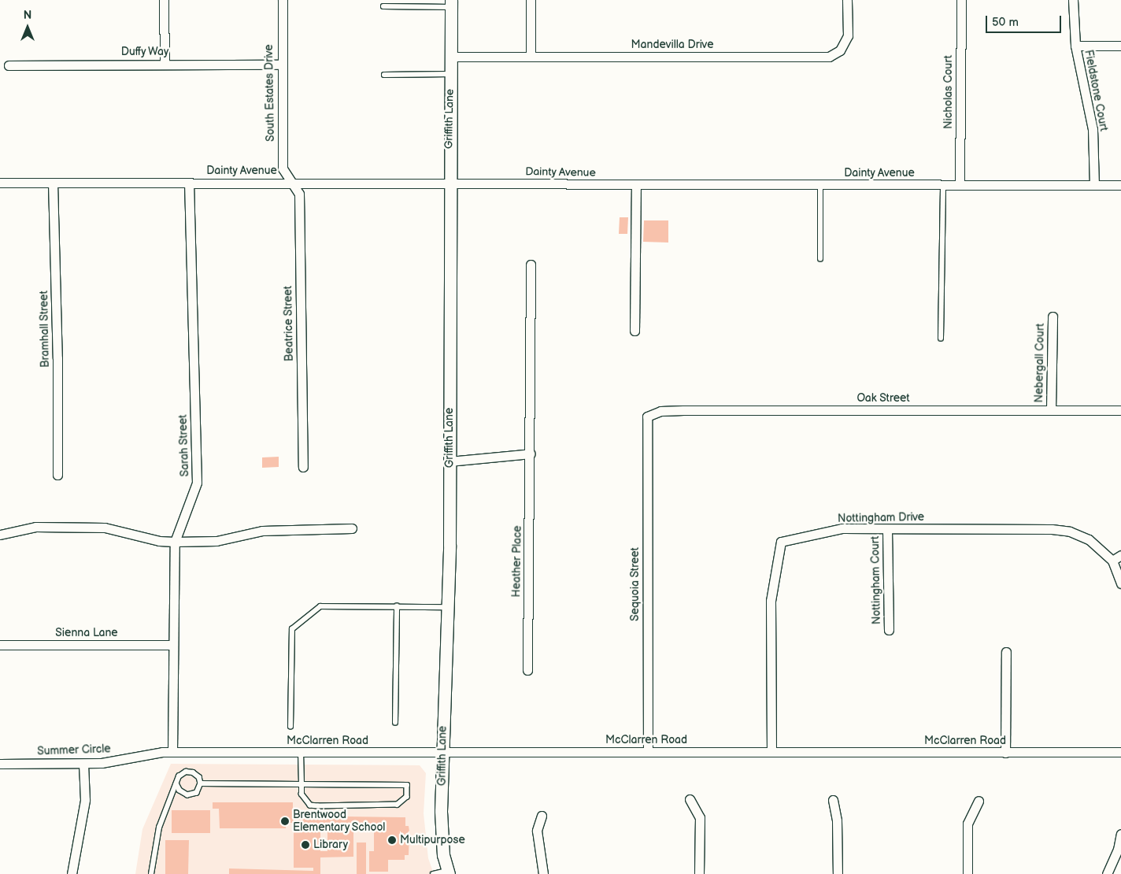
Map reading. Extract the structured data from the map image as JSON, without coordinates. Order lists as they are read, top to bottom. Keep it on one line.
{"streets":{"street":["Mandevilla Drive","Duffy Way","Fieldstone Court","Nicholas Court","South Estates Drive","Griffith Lane","Dainty Avenue","Beatrice Street","Bramhall Street","Nebergall Court","Oak Street","Sarah Street","Nottingham Drive","Heather Place","Nottingham Court","Sequoia Street","Sienna Lane","McClarren Road","Summer Circle"]},"crossings":[["Mandevilla Drive","Griffith Lane"],["Duffy Way","South Estates Drive"],["Fieldstone Court","Dainty Avenue"],["Nicholas Court","Dainty Avenue"],["South Estates Drive","Dainty Avenue"],["South Estates Drive","Beatrice Street"],["Griffith Lane","Dainty Avenue"],["Griffith Lane","McClarren Road"],["Dainty Avenue","Beatrice Street"],["Dainty Avenue","Bramhall Street"],["Dainty Avenue","Sarah Street"],["Nebergall Court","Oak Street"],["Oak Street","Sequoia Street"],["Sarah Street","Sienna Lane"],["Sarah Street","McClarren Road"],["Sarah Street","Summer Circle"],["Nottingham Drive","Nottingham Court"],["Nottingham Drive","McClarren Road"],["Sequoia Street","McClarren Road"],["McClarren Road","Summer Circle"]],"places":["Brentwood Elementary School","Multipurpose","Library"],"scale_bar":"50 m","north":"top"}
